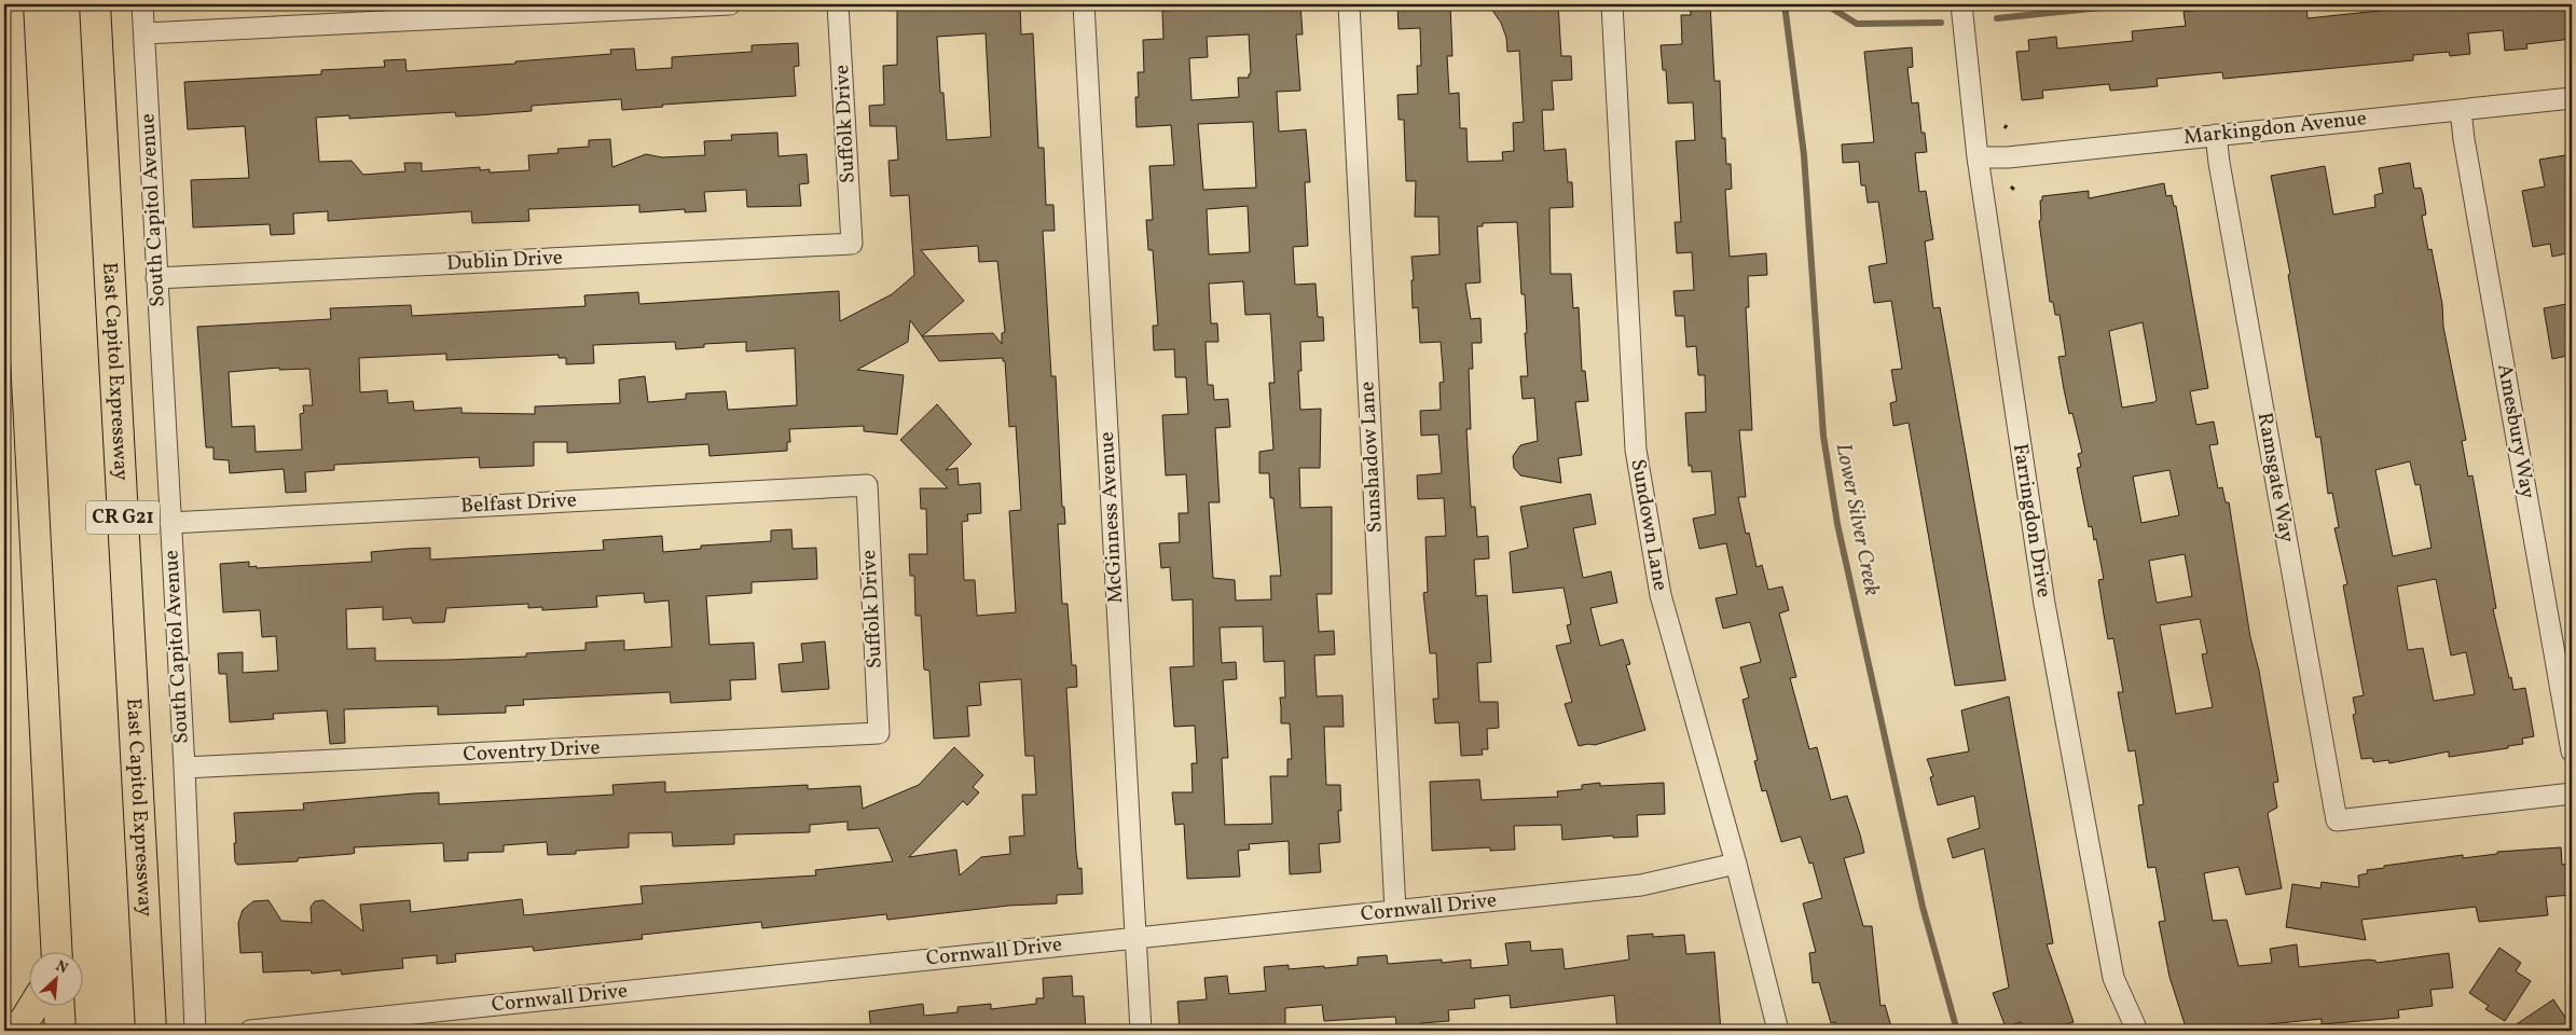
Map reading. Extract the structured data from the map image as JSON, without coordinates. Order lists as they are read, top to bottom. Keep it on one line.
{"streets":{"highway":["East Capitol Expressway","CR G21"],"street":["Suffolk Drive","Markingdon Avenue","South Capitol Avenue","Dublin Drive","Amesbury Way","Sunshadow Lane","Ramsgate Way","Belfast Drive","McGinness Avenue","Farringdon Drive","Sundown Lane","Coventry Drive","Cornwall Drive"]},"crossings":[["Suffolk Drive","Dublin Drive"],["Suffolk Drive","Belfast Drive"],["Suffolk Drive","Coventry Drive"],["Markingdon Avenue","Amesbury Way"],["Markingdon Avenue","Ramsgate Way"],["Markingdon Avenue","Farringdon Drive"],["South Capitol Avenue","Dublin Drive"],["South Capitol Avenue","Belfast Drive"],["South Capitol Avenue","Coventry Drive"],["Sunshadow Lane","Cornwall Drive"],["McGinness Avenue","Cornwall Drive"],["Sundown Lane","Cornwall Drive"]],"water":["Lower Silver Creek"],"north":"top right"}
